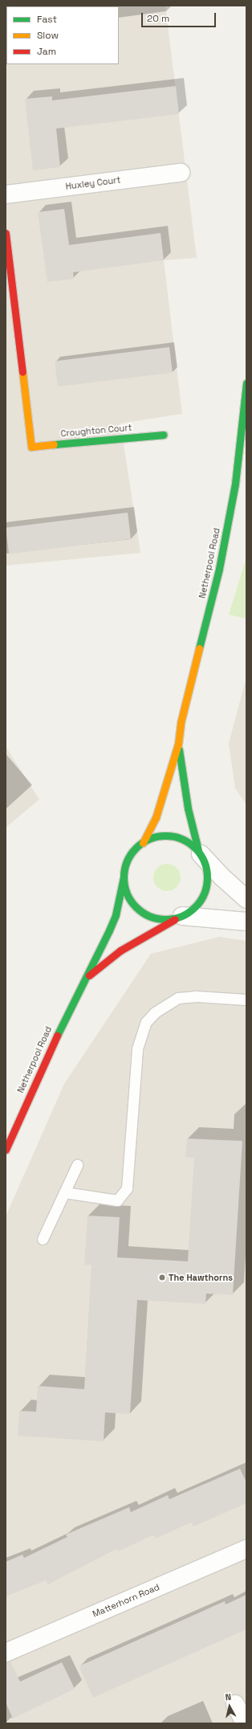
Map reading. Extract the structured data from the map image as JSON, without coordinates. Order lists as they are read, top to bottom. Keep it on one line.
{"streets":{"main road":["Croughton Court","Netherpool Road"],"street":["Huxley Court","Matterhorn Road"]},"places":["The Hawthorns"],"legend":["Fast","Slow","Jam"],"scale_bar":"20 m","north":"top"}
